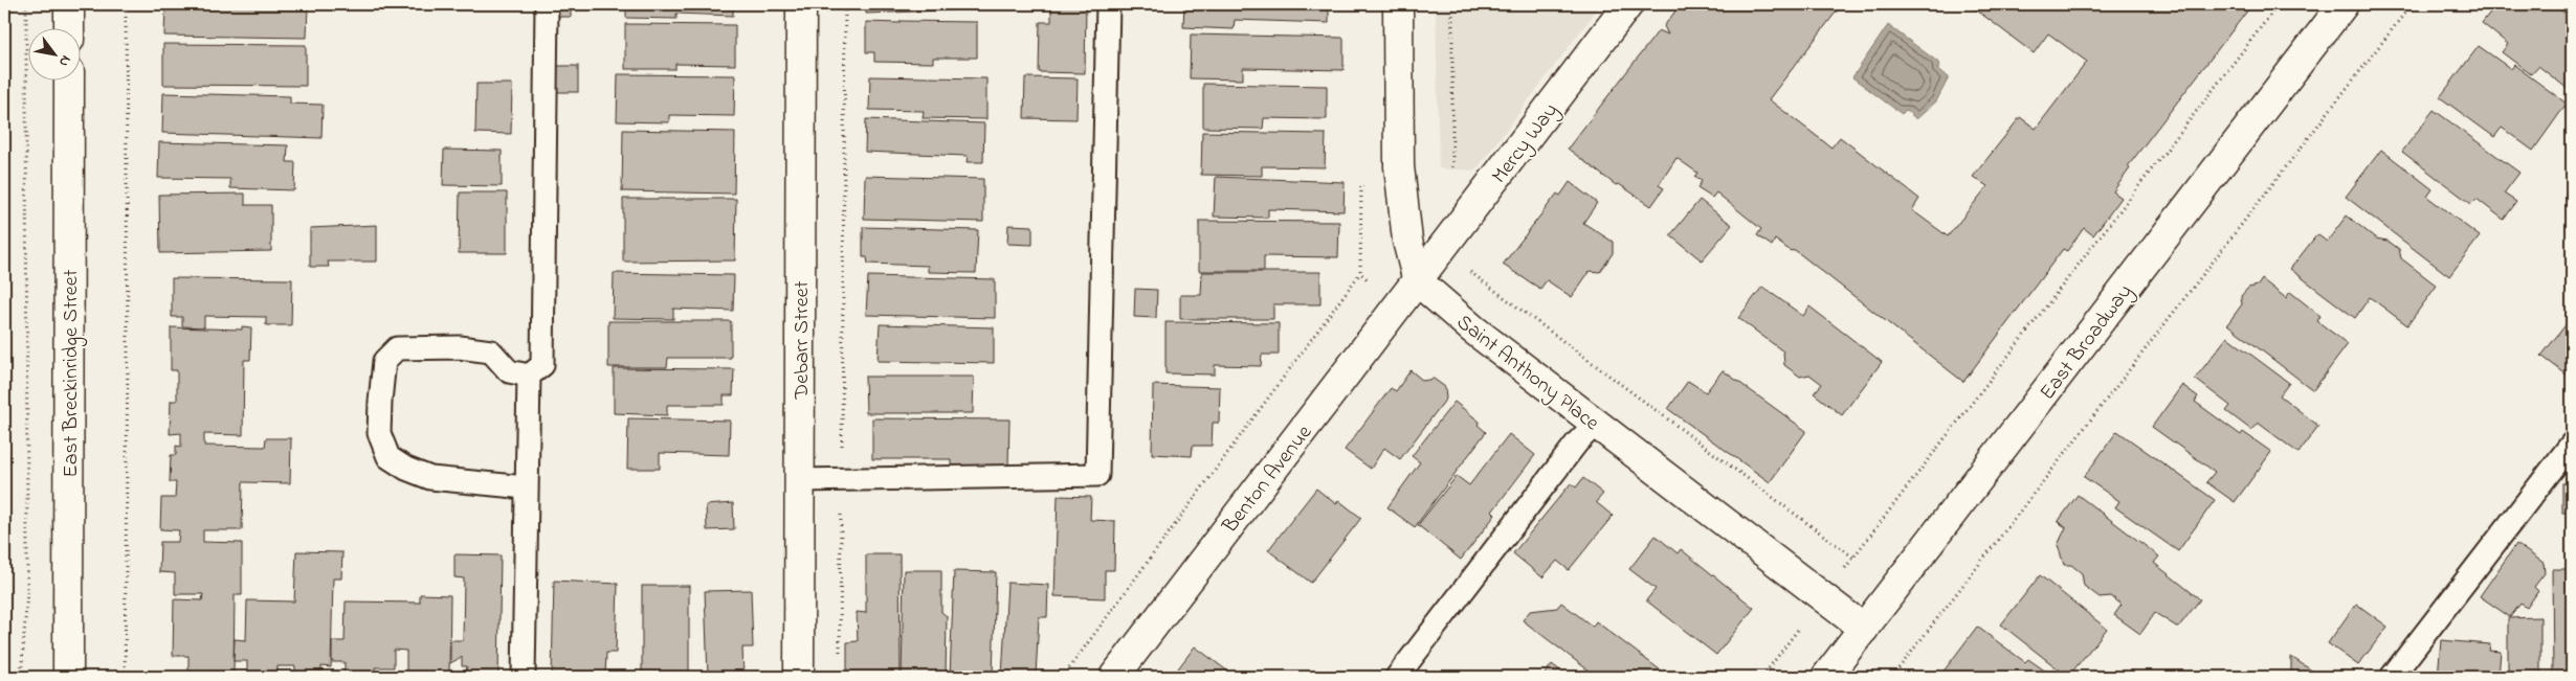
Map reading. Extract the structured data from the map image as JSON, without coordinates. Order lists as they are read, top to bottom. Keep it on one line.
{"streets":{"street":["Mercy Way","Debarr Street","East Broadway","Saint Anthony Place","East Breckinridge Street","Benton Avenue"]},"crossings":[["Mercy Way","Saint Anthony Place"],["Mercy Way","Benton Avenue"],["East Broadway","Saint Anthony Place"],["Saint Anthony Place","Benton Avenue"]],"north":"bottom right"}
